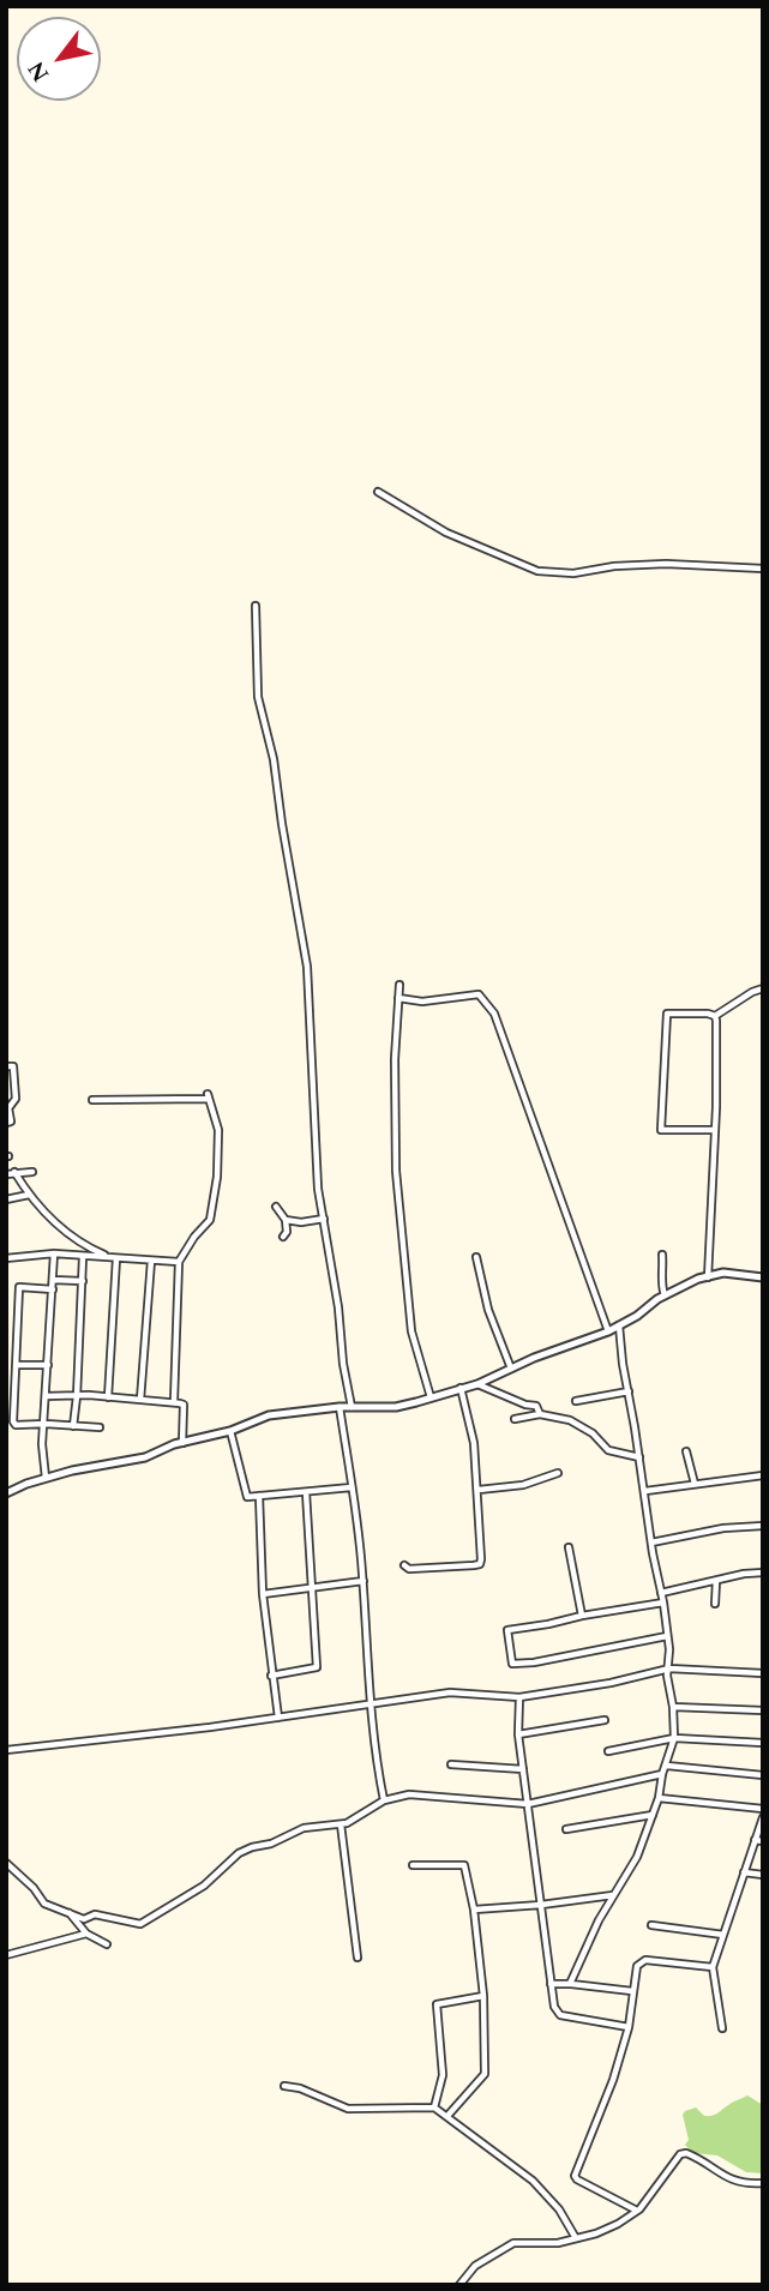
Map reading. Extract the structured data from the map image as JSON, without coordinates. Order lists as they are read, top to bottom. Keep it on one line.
{"north":"bottom left"}
